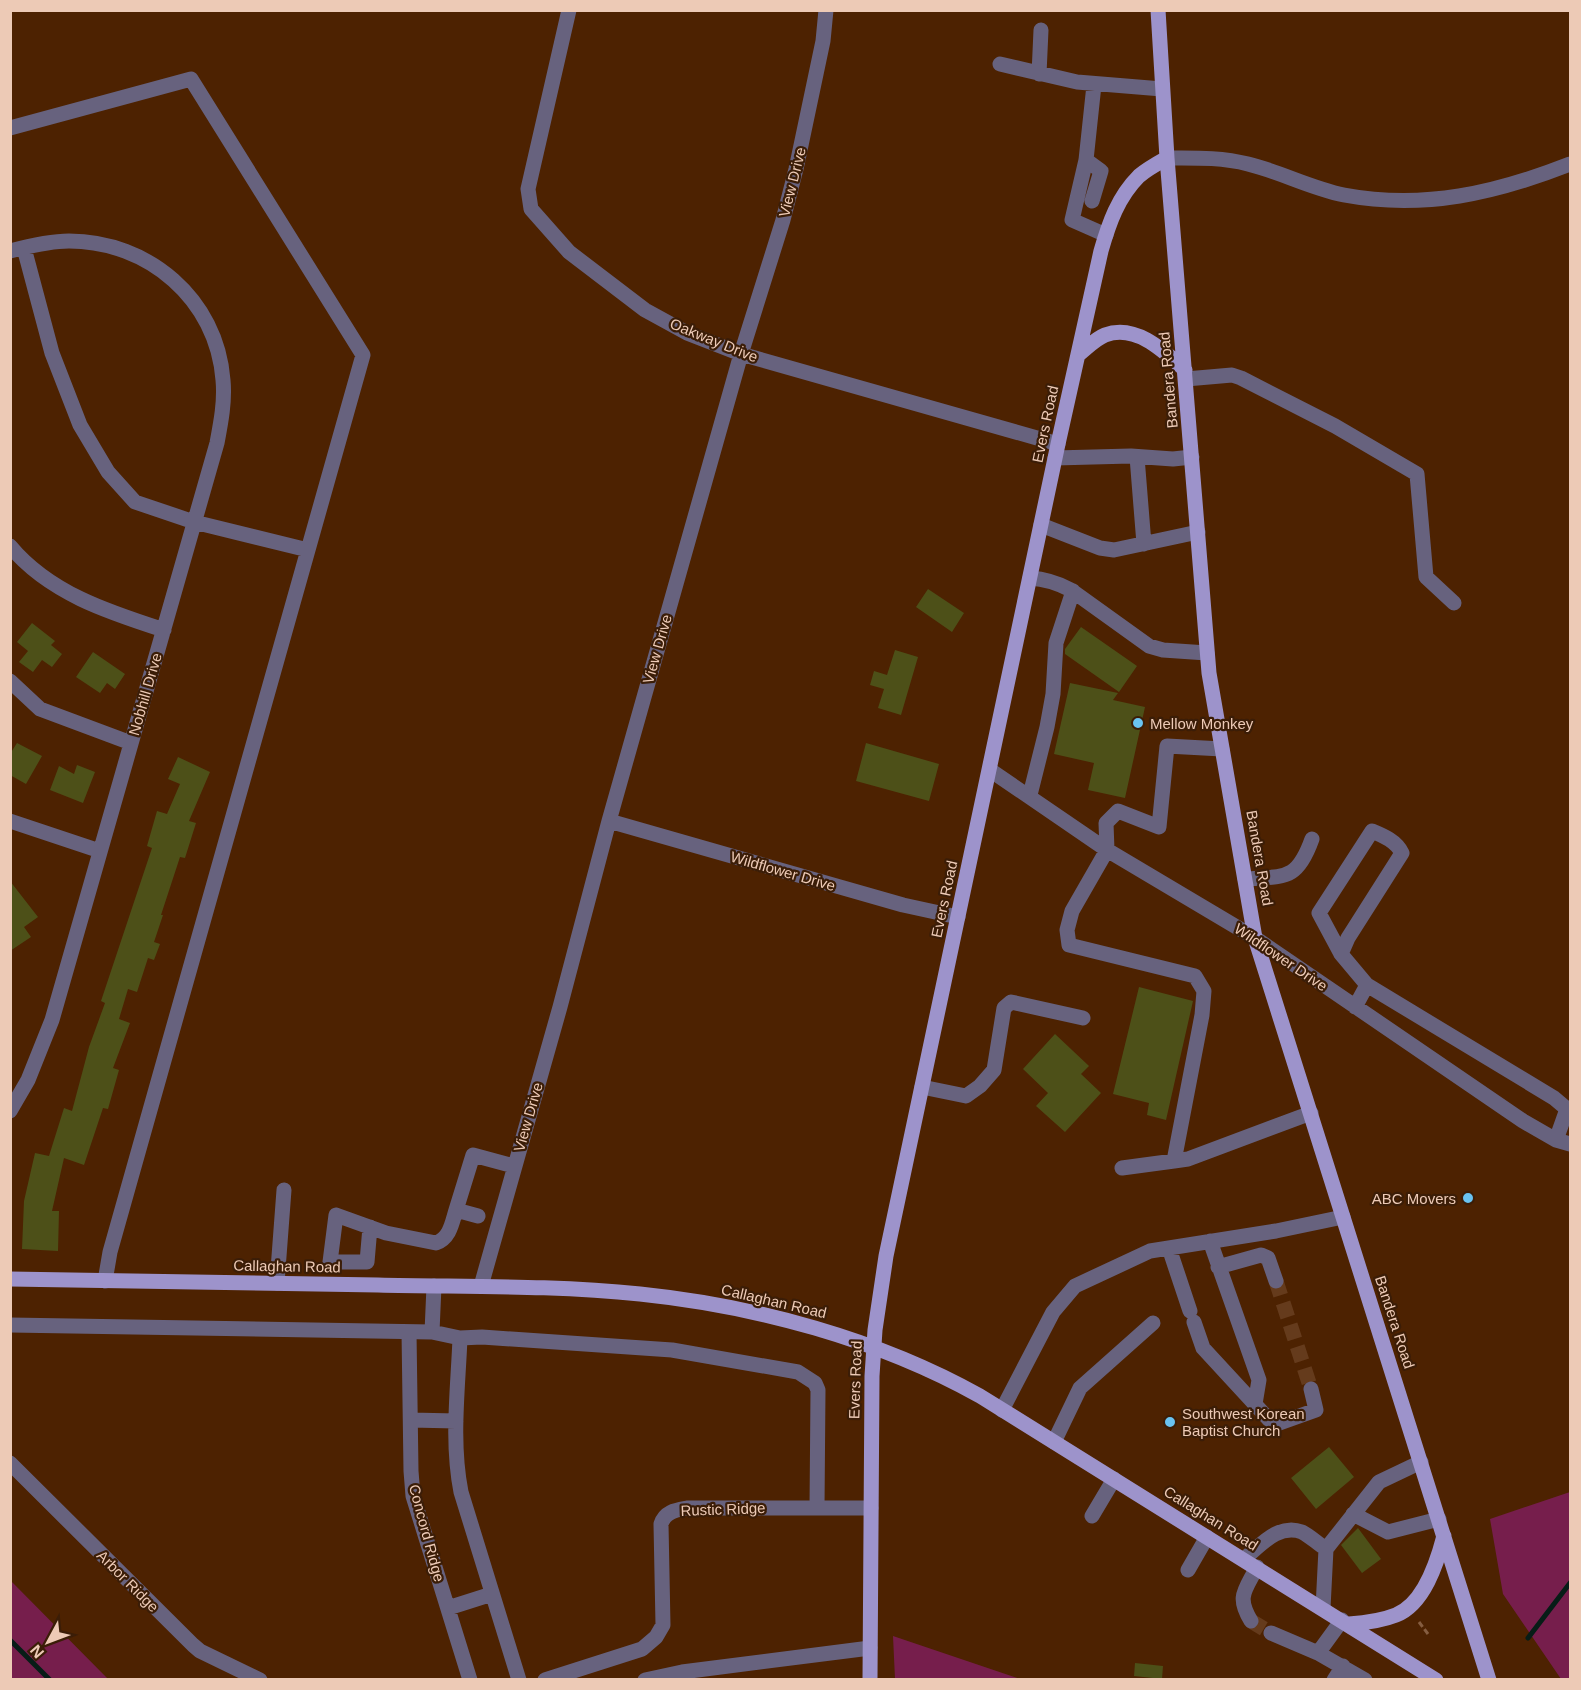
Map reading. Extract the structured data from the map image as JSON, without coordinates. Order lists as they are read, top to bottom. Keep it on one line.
{"streets":{"main road":["Bandera Road","Evers Road","Callaghan Road"],"street":["View Drive","Oakway Drive","Nobhill Drive","Wildflower Drive","Rustic Ridge","Concord Ridge","Arbor Ridge"]},"crossings":[["View Drive","Oakway Drive"],["View Drive","Wildflower Drive"],["View Drive","Callaghan Road"],["Oakway Drive","Bandera Road"],["Oakway Drive","Evers Road"],["Bandera Road","Evers Road"],["Bandera Road","Wildflower Drive"],["Evers Road","Wildflower Drive"],["Evers Road","Callaghan Road"],["Evers Road","Rustic Ridge"]],"places":["Mellow Monkey","ABC Movers","Southwest Korean Baptist Church"],"north":"bottom left"}
